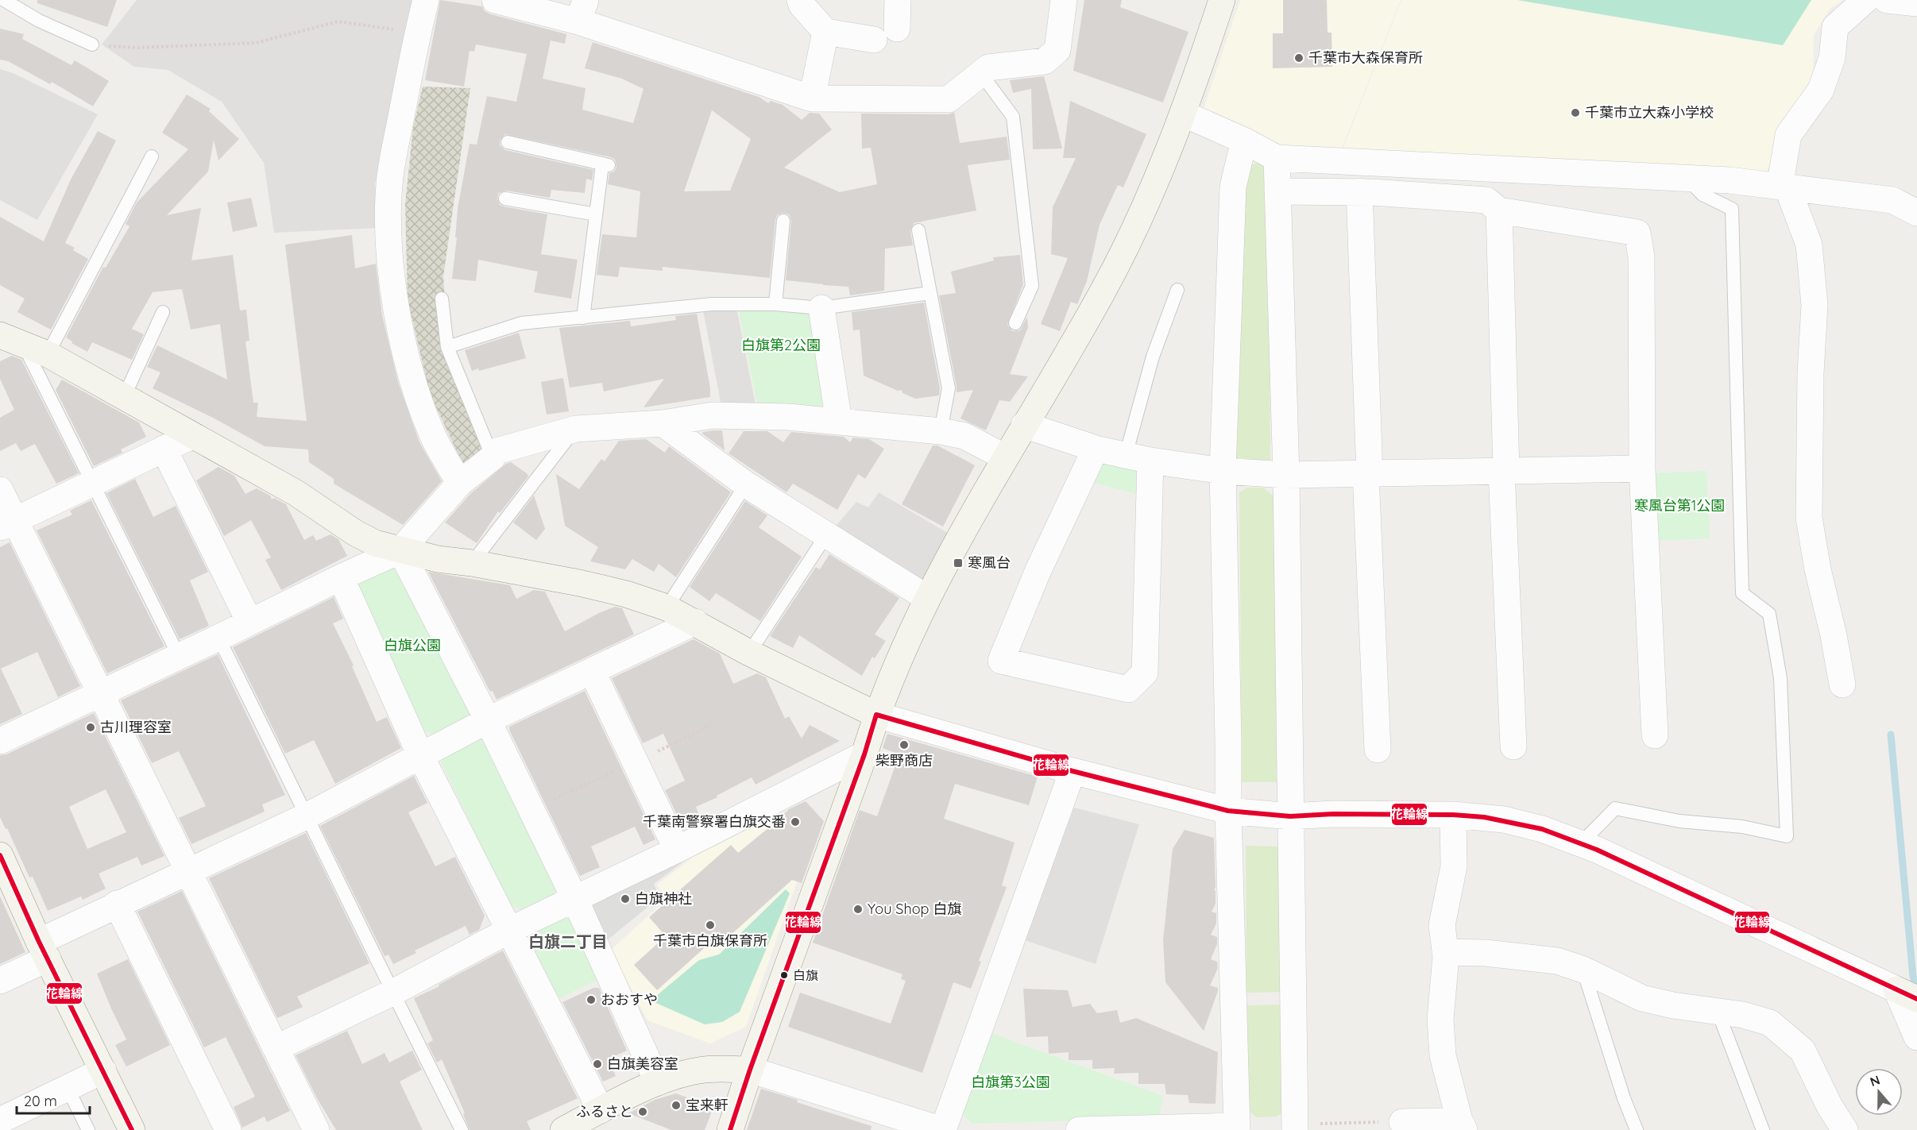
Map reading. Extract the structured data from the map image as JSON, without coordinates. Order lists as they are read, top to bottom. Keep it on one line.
{"districts":["白旗二丁目"],"parks":["白旗第2公園","寒風台第1公園","白旗公園","白旗第3公園"],"places":{"other":["千葉市大森保育所","千葉市立大森小学校","古川理容室","柴野商店","千葉南警察署白旗交番","白旗神社","You Shop 白旗","千葉市白旗保育所","白旗","おおすや","白旗美容室","宝来軒","ふるさと"],"transit":["寒風台"]},"lines":["transit line 花輪線"],"scale_bar":"20 m","north":"top"}
